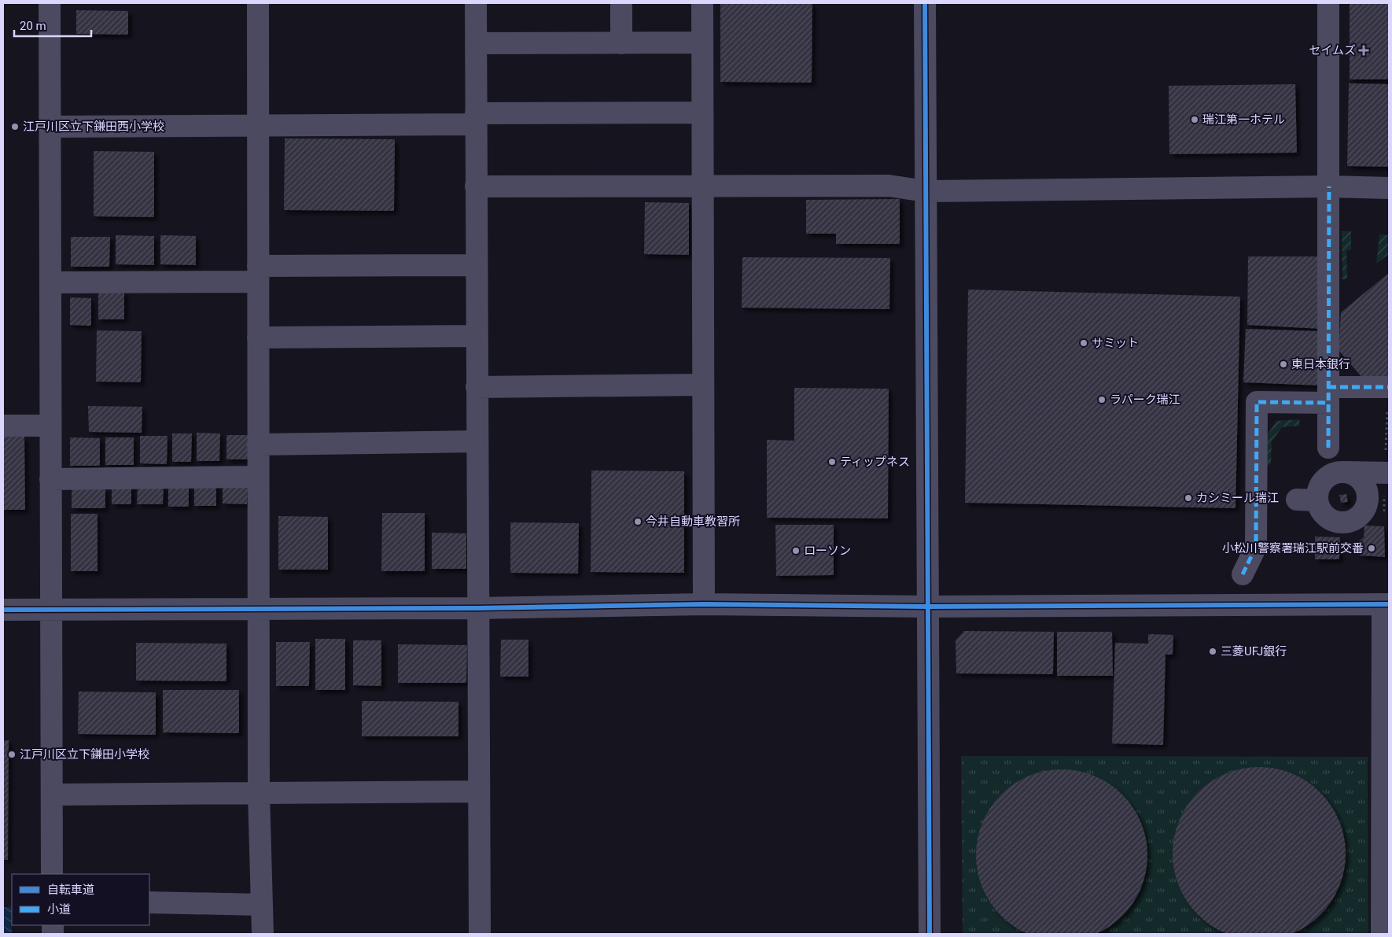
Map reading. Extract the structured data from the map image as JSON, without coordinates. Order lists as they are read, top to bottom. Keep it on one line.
{"places":{"health":["セイムズ"],"other":["瑞江第一ホテル","江戸川区立下鎌田西小学校","サミット","東日本銀行","ラパーク瑞江","ティップネス","カシミール瑞江","今井自動車教習所","小松川警察署瑞江駅前交番","ローソン","三菱UFJ銀行","江戸川区立下鎌田小学校"]},"legend":["自転車道","小道"],"scale_bar":"20 m"}
